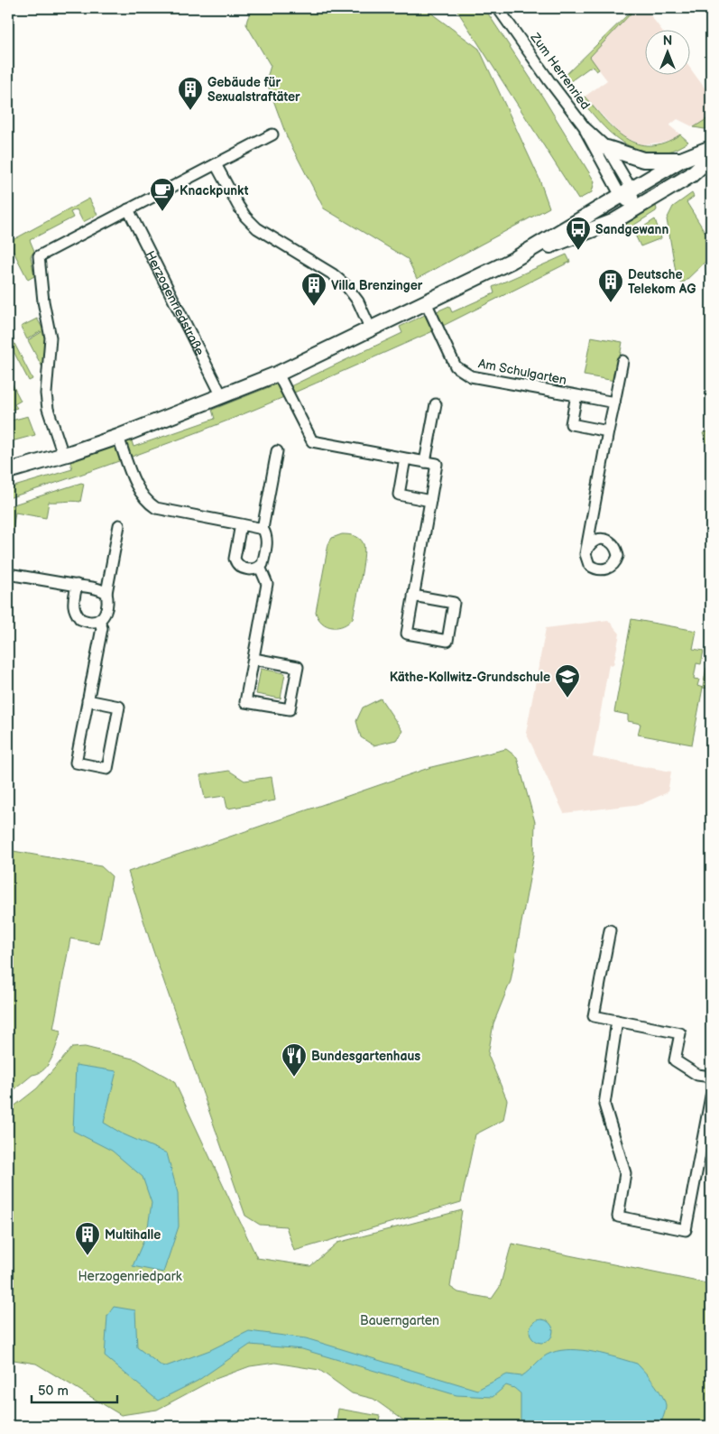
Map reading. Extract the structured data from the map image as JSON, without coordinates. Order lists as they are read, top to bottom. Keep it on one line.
{"streets":{"street":["Zum Herrenried","Herzogenriedstraße","Am Schulgarten"]},"parks":["Herzogenriedpark","Bauerngarten"],"places":{"building":["Gebäude für Sexualstraftäter","Deutsche Telekom AG","Villa Brenzinger","Multihalle"],"cafe":["Knackpunkt"],"bus stop":["Sandgewann"],"school or university":["Käthe-Kollwitz-Grundschule"],"restaurant":["Bundesgartenhaus"]},"scale_bar":"50 m","north":"top"}
